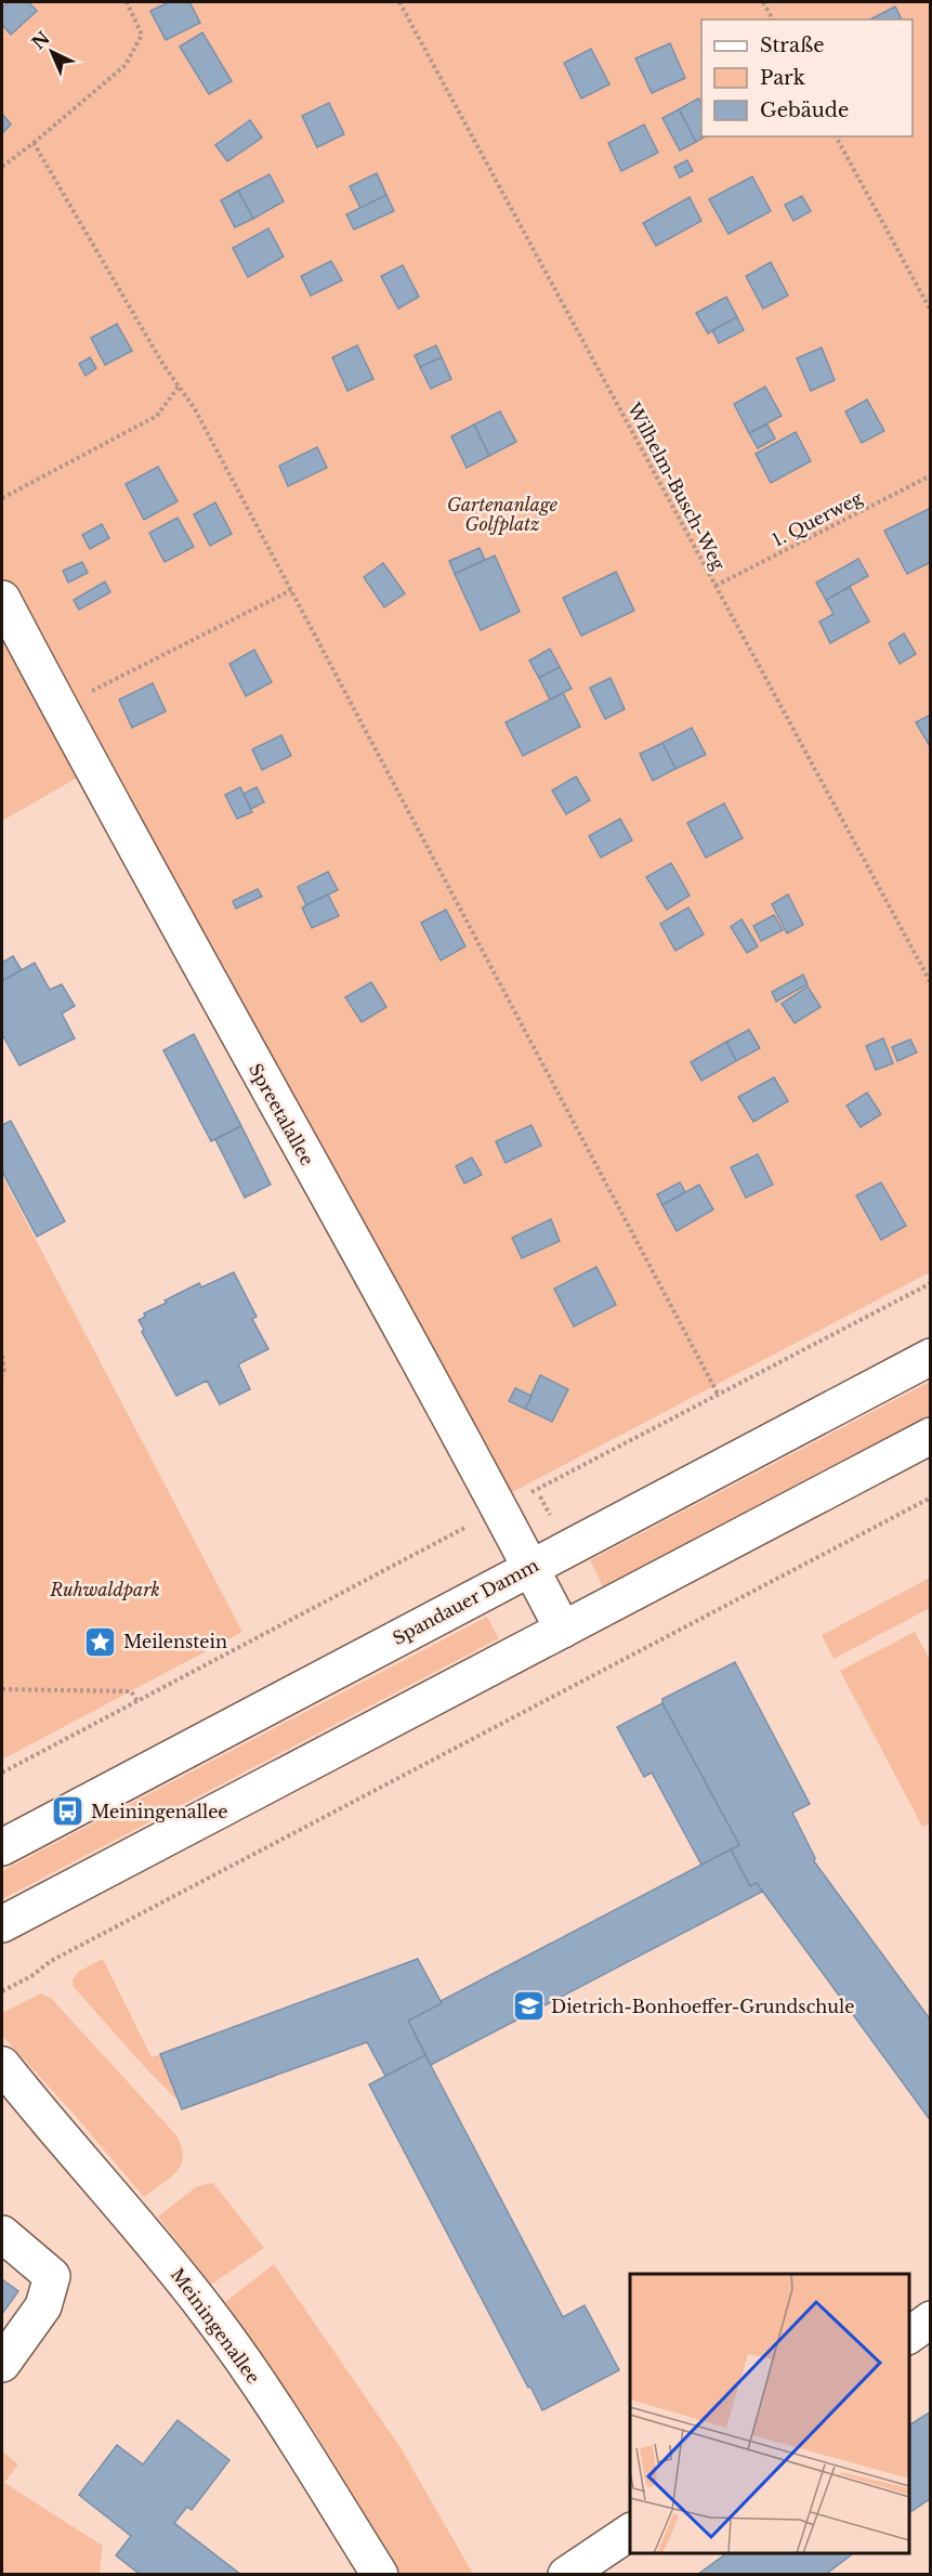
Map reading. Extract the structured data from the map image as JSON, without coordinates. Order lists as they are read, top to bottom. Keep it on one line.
{"streets":{"main road":["Spreetalallee","Spandauer Damm","Meiningenallee"],"path":["Wilhelm-Busch-Weg","1. Querweg"]},"crossings":[["Wilhelm-Busch-Weg","1. Querweg"],["Spreetalallee","Spandauer Damm"]],"parks":["Gartenanlage Golfplatz","Ruhwaldpark"],"places":{"place":["Meilenstein"],"bus stop":["Meiningenallee"],"school or university":["Dietrich-Bonhoeffer-Grundschule"]},"legend":["Straße","Park","Gebäude"],"north":"top left"}
